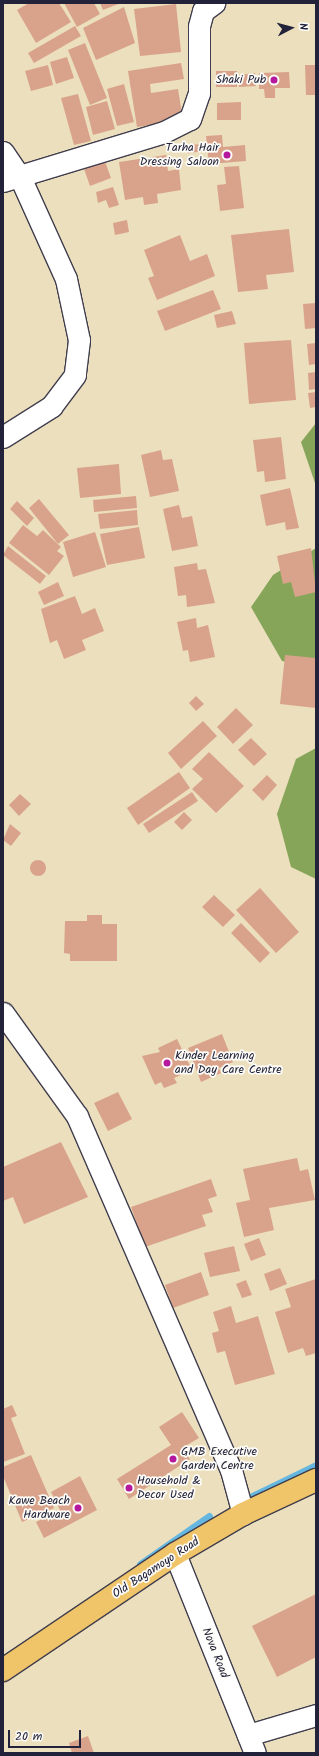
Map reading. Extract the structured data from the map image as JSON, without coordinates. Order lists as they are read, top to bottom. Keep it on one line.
{"streets":{"main road":["Old Bagamoyo Road"],"street":["Nova Road"]},"crossings":[["Old Bagamoyo Road","Nova Road"]],"places":["Shaki Pub","Tarha Hair Dressing Saloon","Kinder Learning and Day Care Centre","GMB Executive Garden Centre","Household & Decor Used","Kawe Beach Hardware"],"scale_bar":"20 m","north":"right"}
